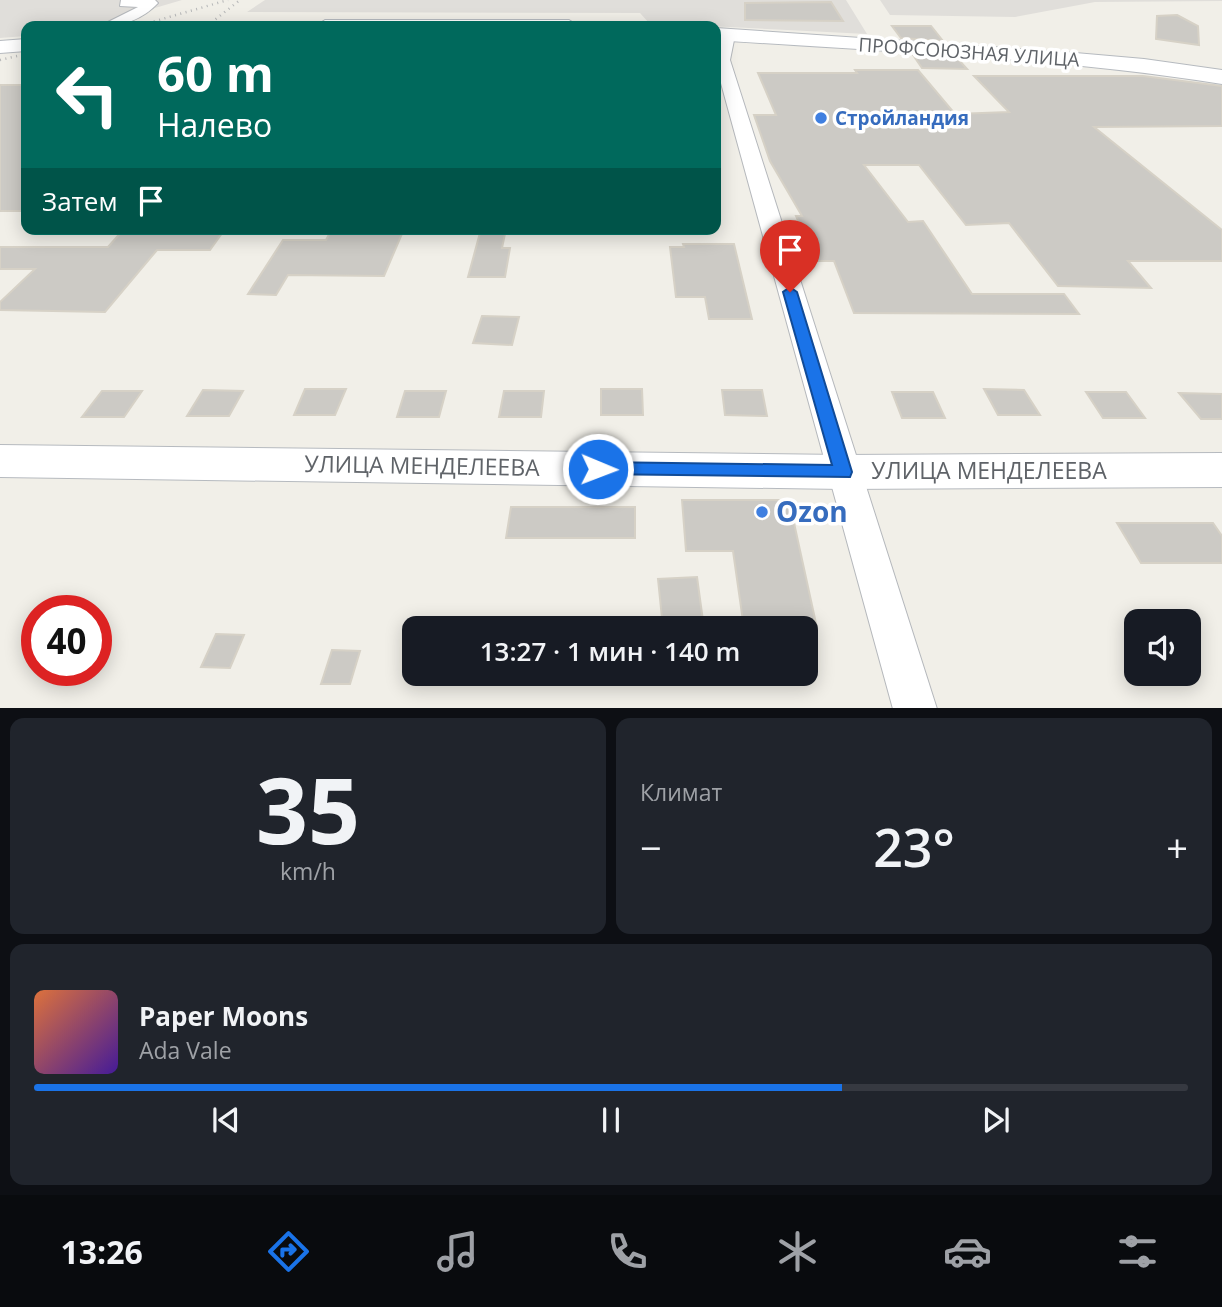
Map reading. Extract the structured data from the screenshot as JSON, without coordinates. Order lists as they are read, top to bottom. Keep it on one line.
{"streets":{"main road":["ПРОФСОЮЗНАЯ УЛИЦА","УЛИЦА МЕНДЕЛЕЕВА"]},"places":["Стройландия","Ozon"],"page":{"turn":["60 m","Налево"],"then":"Затем","limit":"40","trip":"13:27 · 1 мин · 140 m","tile":[["35","km/h"],"Климат"],"heat":["−","23°","+"],"song":["Paper Moons","Ada Vale"],"tabs":"13:26"}}
